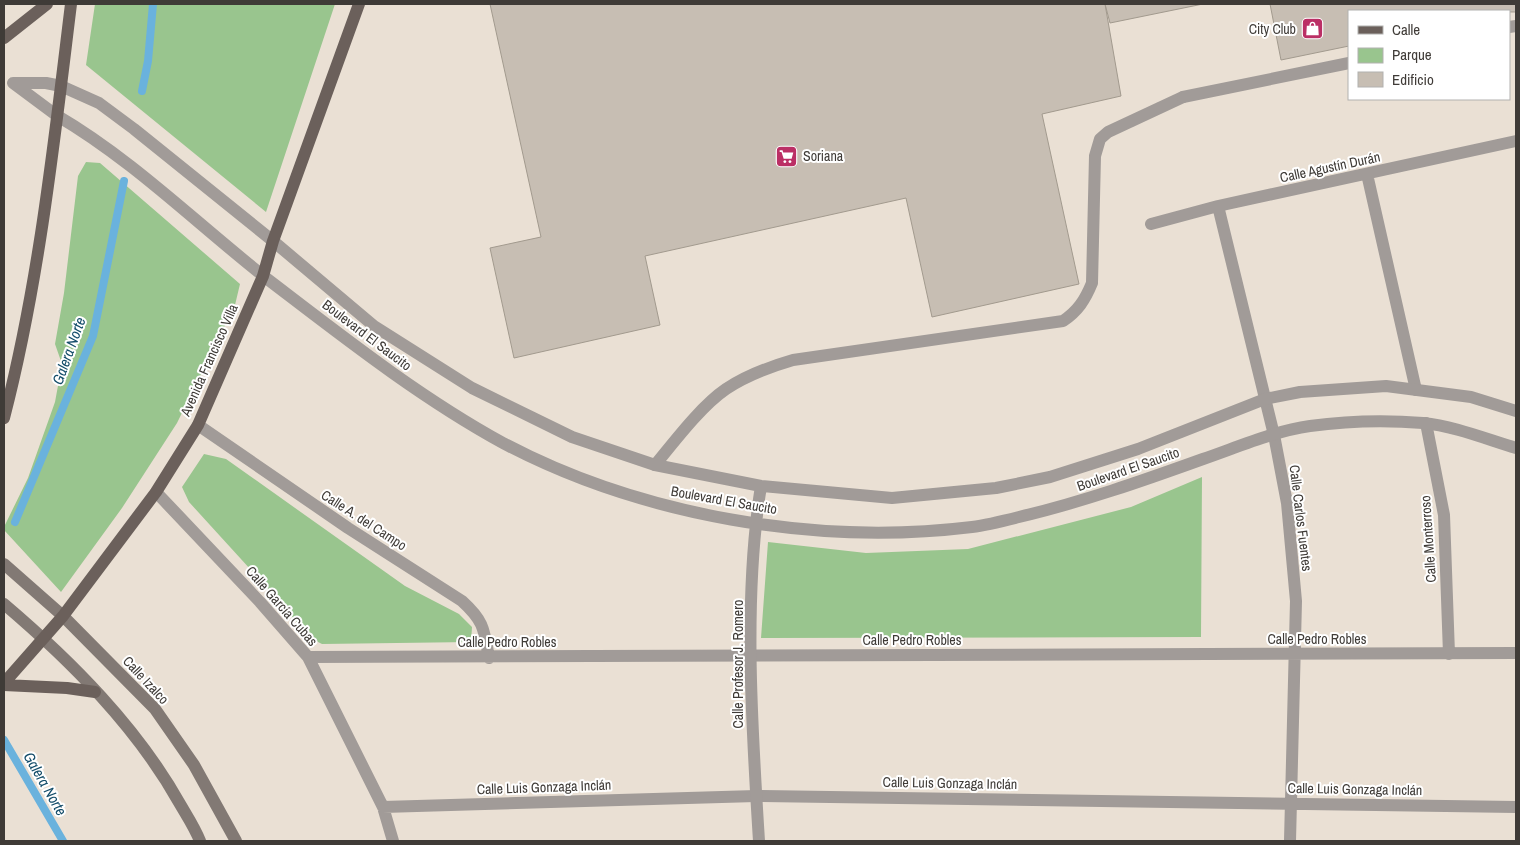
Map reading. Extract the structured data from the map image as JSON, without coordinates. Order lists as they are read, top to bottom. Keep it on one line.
{"streets":{"main road":["Avenida Francisco Villa","Calle Izalco"],"street":["Calle Agustín Durán","Boulevard El Saucito","Calle Carlos Fuentes","Calle A. del Campo","Calle Monterroso","Calle García Cubas","Calle Pedro Robles","Calle Profesor J. Romero","Calle Luis Gonzaga Inclán"]},"crossings":[["Calle Agustín Durán","Calle Carlos Fuentes"],["Boulevard El Saucito","Avenida Francisco Villa"],["Boulevard El Saucito","Calle Carlos Fuentes"],["Boulevard El Saucito","Calle Monterroso"],["Boulevard El Saucito","Calle Profesor J. Romero"],["Avenida Francisco Villa","Calle A. del Campo"],["Avenida Francisco Villa","Calle García Cubas"],["Avenida Francisco Villa","Calle Izalco"],["Calle Carlos Fuentes","Calle Pedro Robles"],["Calle Carlos Fuentes","Calle Luis Gonzaga Inclán"],["Calle A. del Campo","Calle Pedro Robles"],["Calle Monterroso","Calle Pedro Robles"],["Calle García Cubas","Calle Pedro Robles"],["Calle García Cubas","Calle Luis Gonzaga Inclán"],["Calle Pedro Robles","Calle Profesor J. Romero"],["Calle Profesor J. Romero","Calle Luis Gonzaga Inclán"]],"water":["Galera Norte"],"places":{"shop":["City Club"],"supermarket":["Soriana"]},"legend":["Calle","Parque","Edificio"]}
